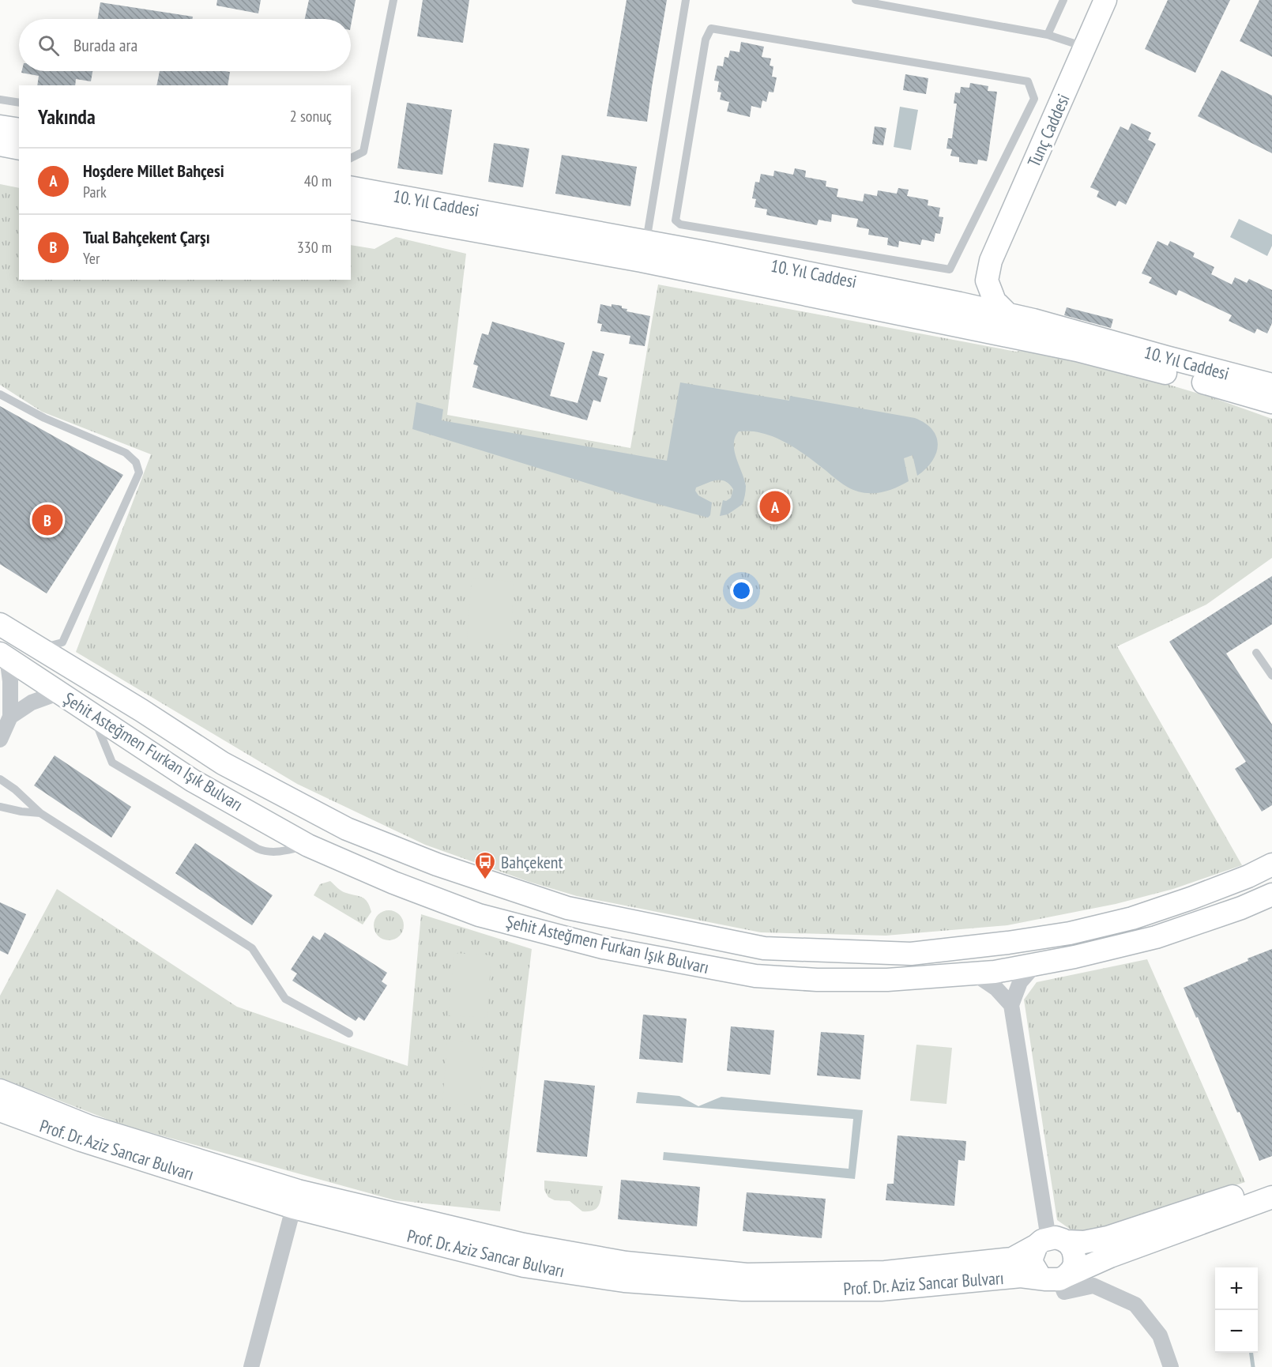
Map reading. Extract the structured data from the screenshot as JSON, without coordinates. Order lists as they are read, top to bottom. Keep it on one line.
{"streets":{"street":["Tunç Caddesi","10. Yıl Caddesi","Şehit Asteğmen Furkan Işık Bulvarı","Prof. Dr. Aziz Sancar Bulvarı"]},"crossings":[["Tunç Caddesi","10. Yıl Caddesi"]],"places":{"bus stop":["Bahçekent"]},"page":{"search":"Burada ara","heading":["Yakında","2 sonuç"],"list":[{"mark":"A","name":"Hoşdere Millet Bahçesi","note":"Park","value":"40 m"},{"mark":"B","name":"Tual Bahçekent Çarşı","note":"Yer","value":"330 m"}],"pins":["A","B"],"map_buttons":["+","−"]}}
